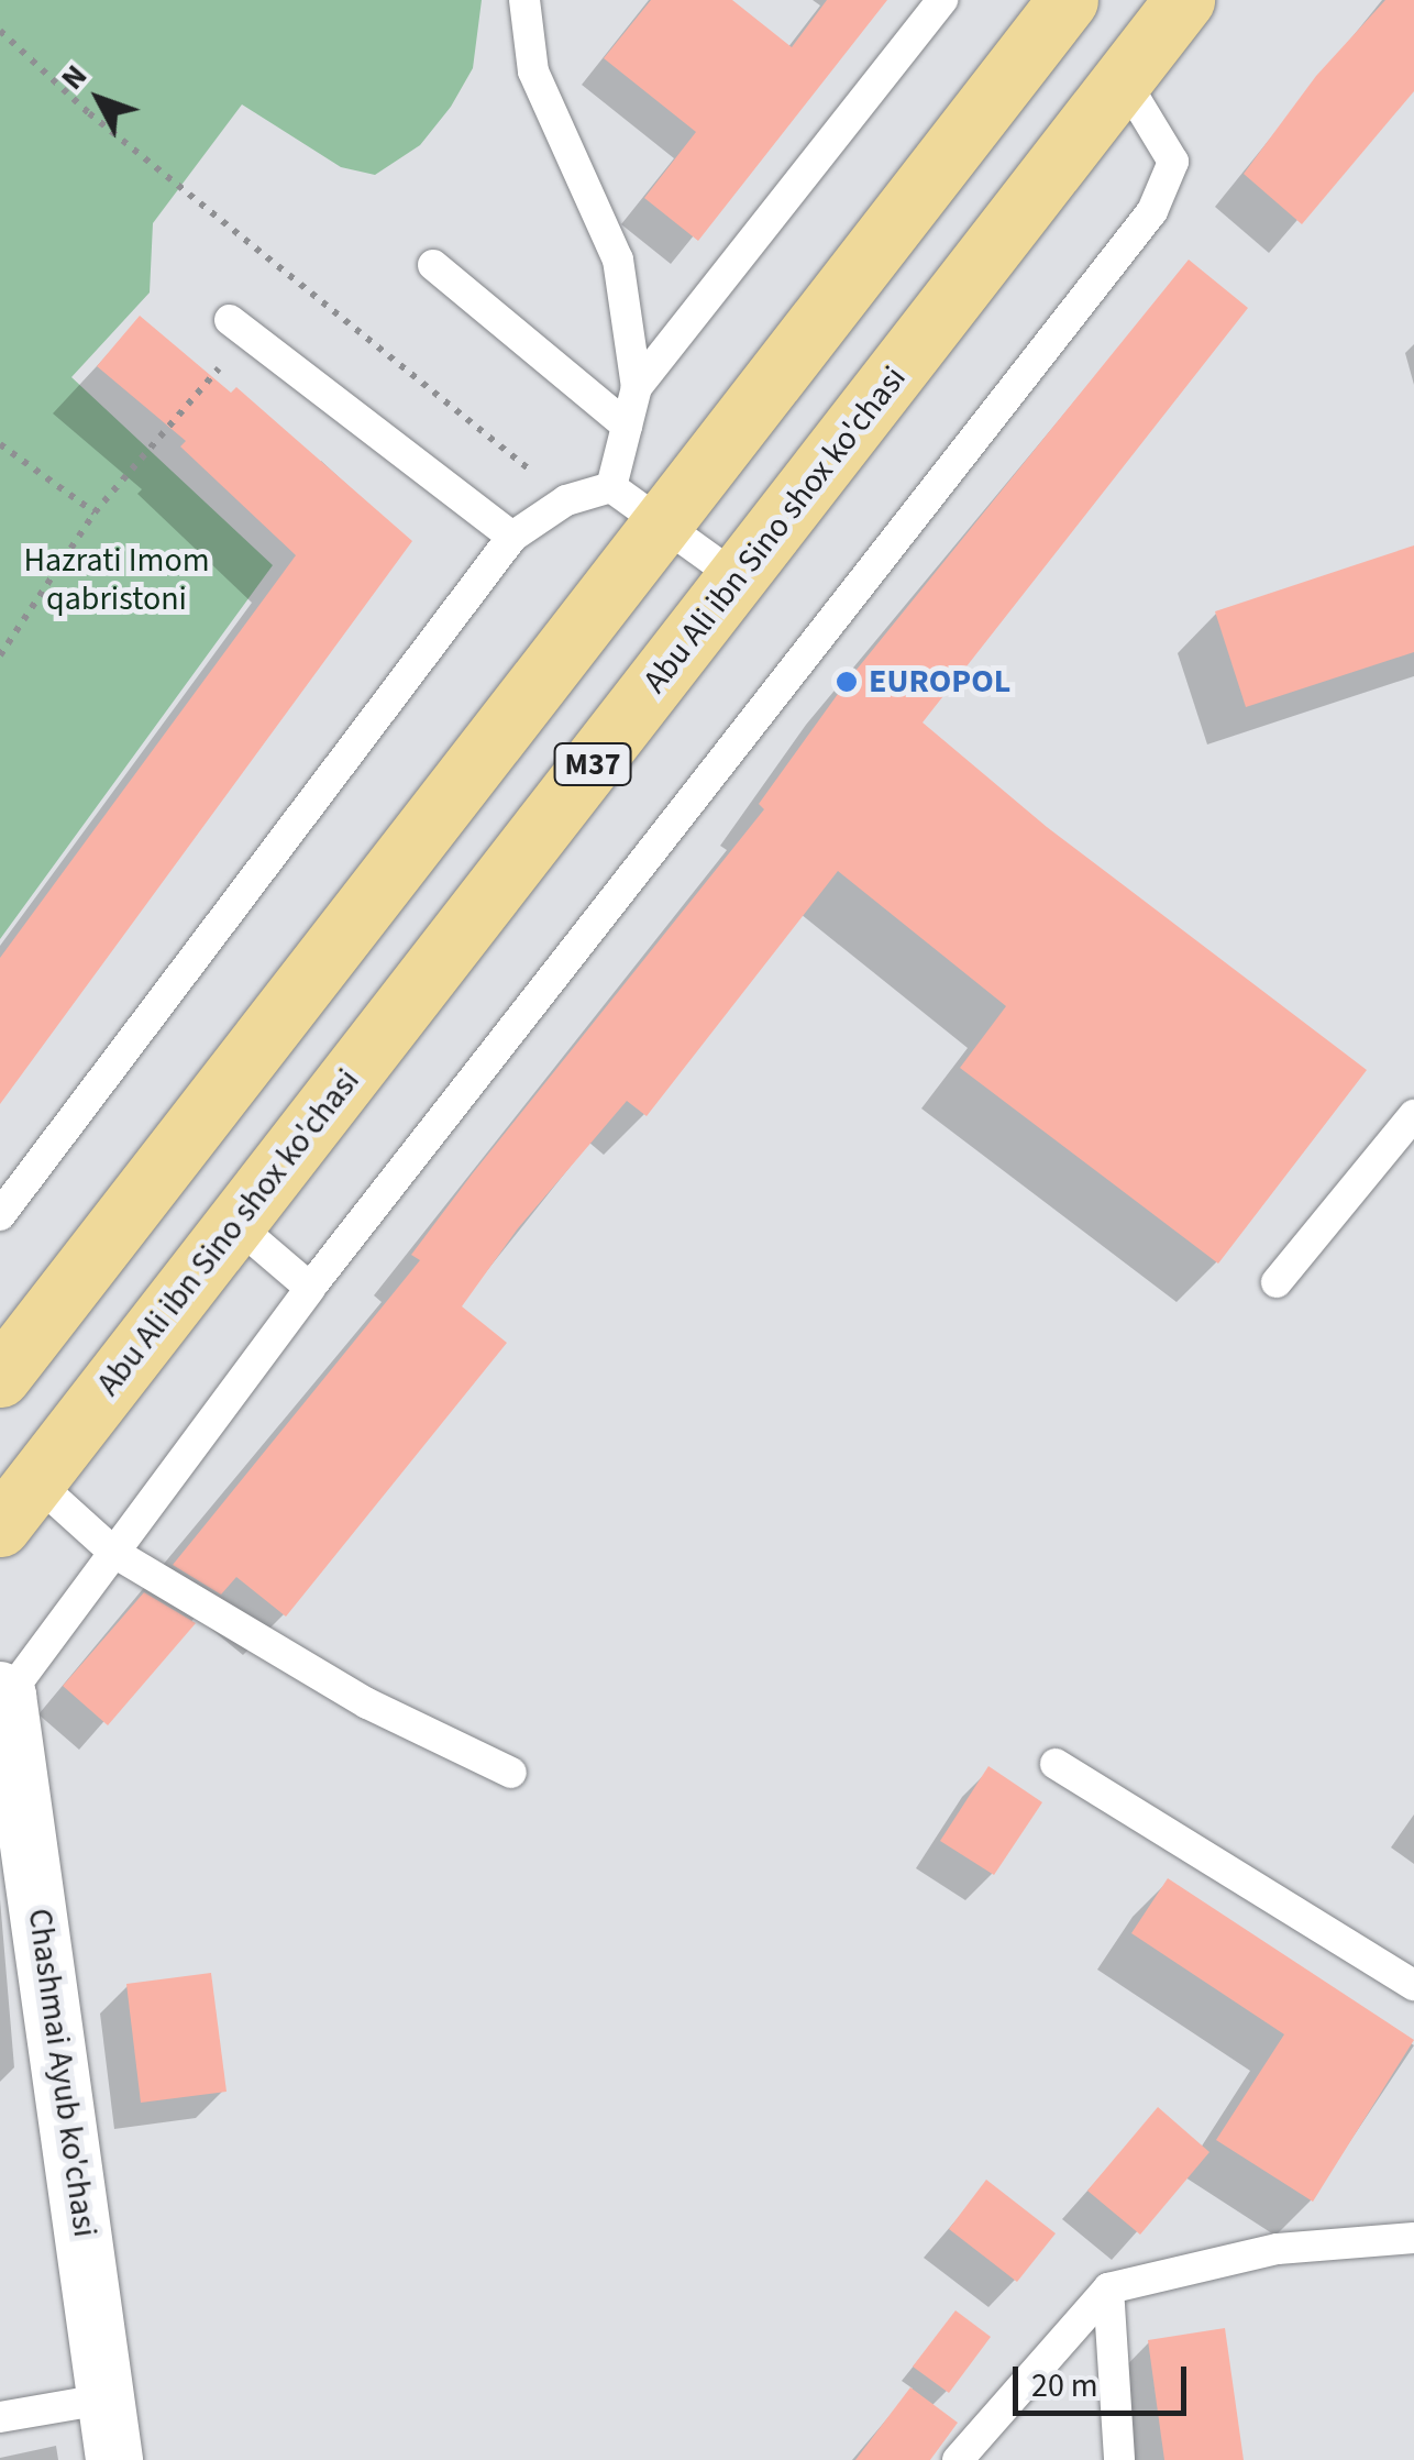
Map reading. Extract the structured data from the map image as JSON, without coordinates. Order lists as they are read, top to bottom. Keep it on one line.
{"streets":{"main road":["Abu Ali ibn Sino shox ko'chasi","M37"],"street":["Chashmai Ayub ko'chasi"]},"parks":["Hazrati Imom qabristoni"],"places":["EUROPOL"],"scale_bar":"20 m","north":"top left"}
